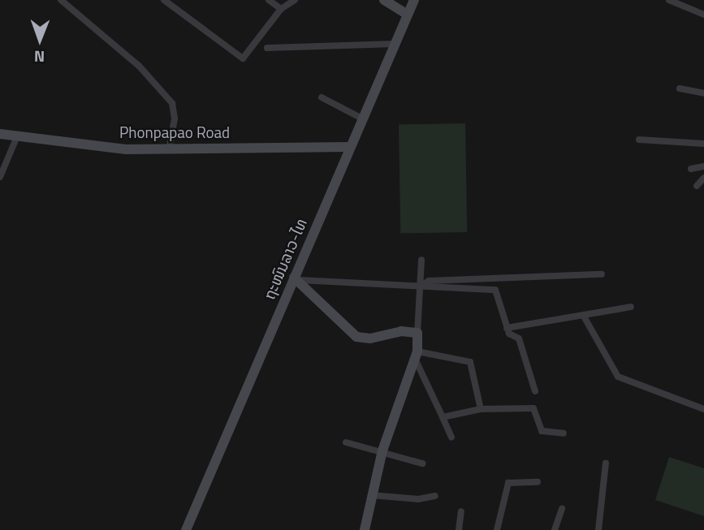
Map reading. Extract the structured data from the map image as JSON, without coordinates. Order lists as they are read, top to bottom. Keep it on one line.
{"streets":{"street":["Phonpapao Road","ຖະໜົນລາວ-ໄທ"]},"crossings":[["Phonpapao Road","ຖະໜົນລາວ-ໄທ"]],"north":"bottom"}
